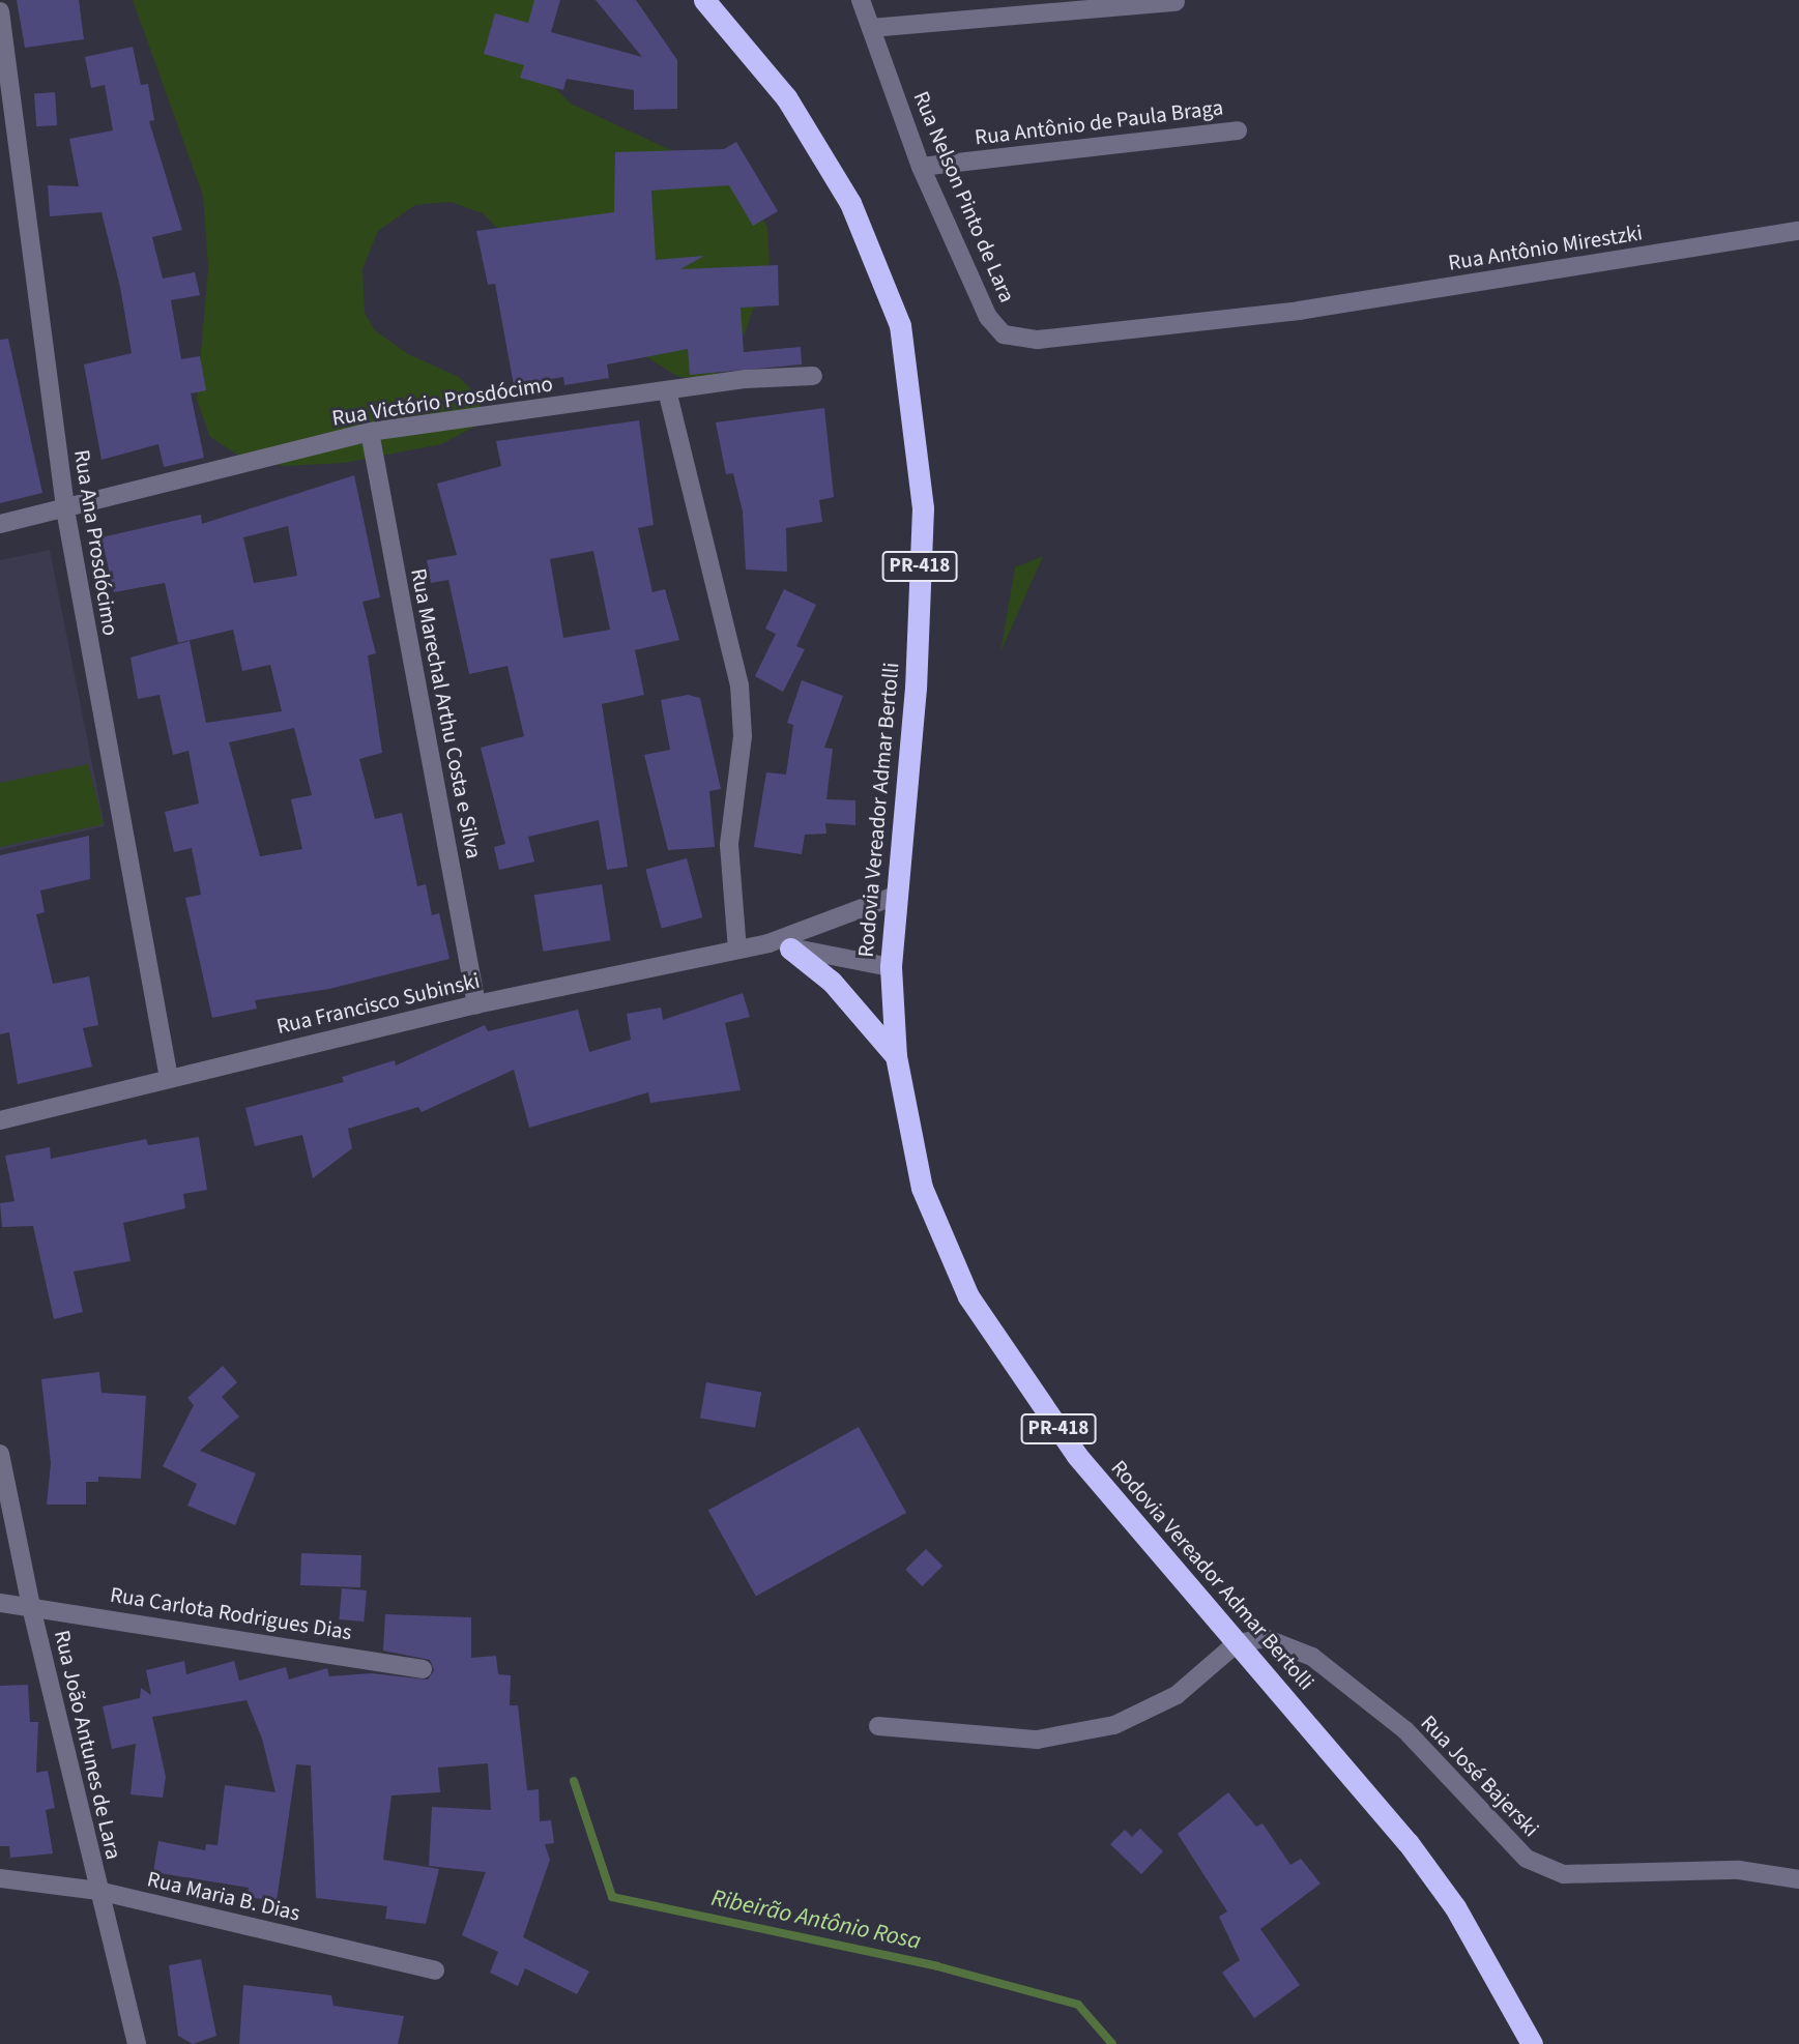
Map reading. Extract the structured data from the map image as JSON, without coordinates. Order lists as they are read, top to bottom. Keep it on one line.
{"streets":{"highway":["PR-418","Rodovia Vereador Admar Bertolli"],"street":["Rua Antônio de Paula Braga","Rua Nelson Pinto de Lara","Rua Antônio Mirestzki","Rua Victório Prosdócimo","Rua Ana Prosdócimo","Rua Marechal Arthu Costa e Silva","Rua Francisco Subinski","Rua Carlota Rodrigues Dias","Rua João Antunes de Lara","Rua José Bajerski","Rua Maria B. Dias"]},"crossings":[["Rua Antônio de Paula Braga","Rua Nelson Pinto de Lara"],["Rua Nelson Pinto de Lara","Rua Antônio Mirestzki"],["Rua Victório Prosdócimo","Rua Ana Prosdócimo"],["Rua Victório Prosdócimo","Rua Marechal Arthu Costa e Silva"],["Rua Ana Prosdócimo","Rua Francisco Subinski"],["Rua Marechal Arthu Costa e Silva","Rua Francisco Subinski"],["Rodovia Vereador Admar Bertolli","Rua Francisco Subinski"],["Rodovia Vereador Admar Bertolli","Rua José Bajerski"],["Rua Carlota Rodrigues Dias","Rua João Antunes de Lara"],["Rua João Antunes de Lara","Rua Maria B. Dias"]],"water":["Ribeirão Antônio Rosa"]}
